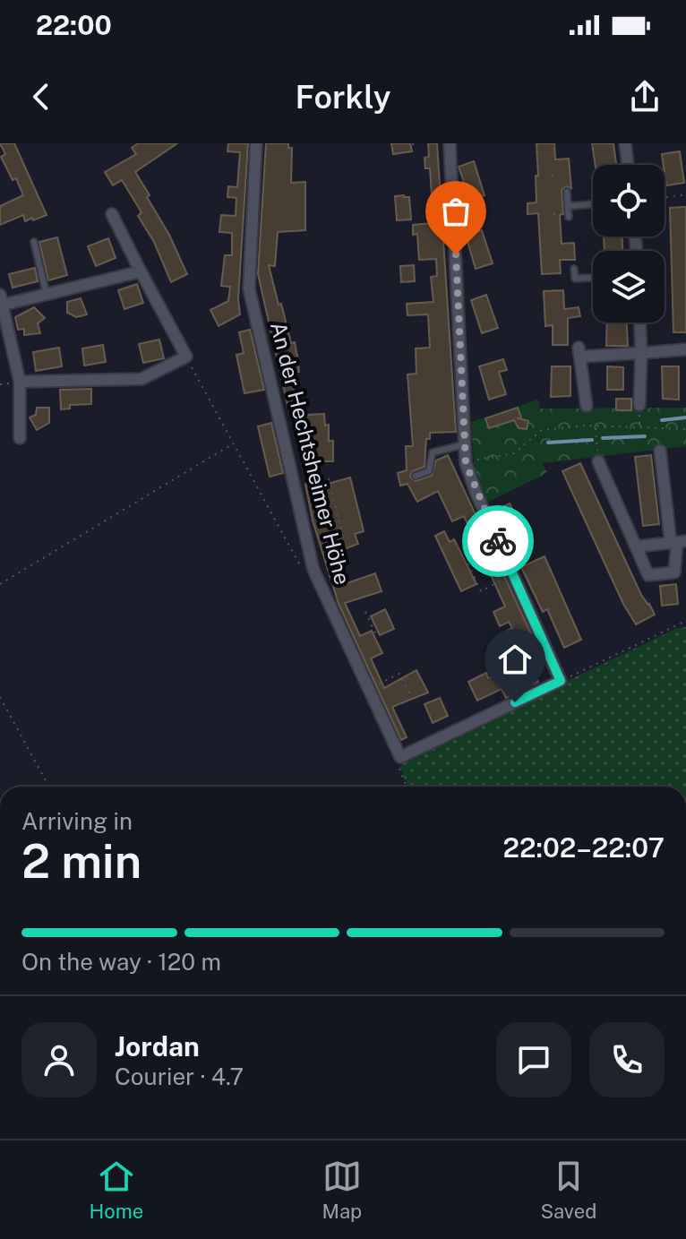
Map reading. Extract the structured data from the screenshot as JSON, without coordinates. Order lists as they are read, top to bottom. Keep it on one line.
{"streets":{"street":["An der Hechtsheimer Höhe"]},"page":{"status":"22:00","header":"Forkly","heading":["2 min","Arriving in","22:02–22:07"],"panel":["Jordan","Courier · 4.7"],"bar":"On the way · 120 m","tabs":["Home","Map","Saved"]}}
